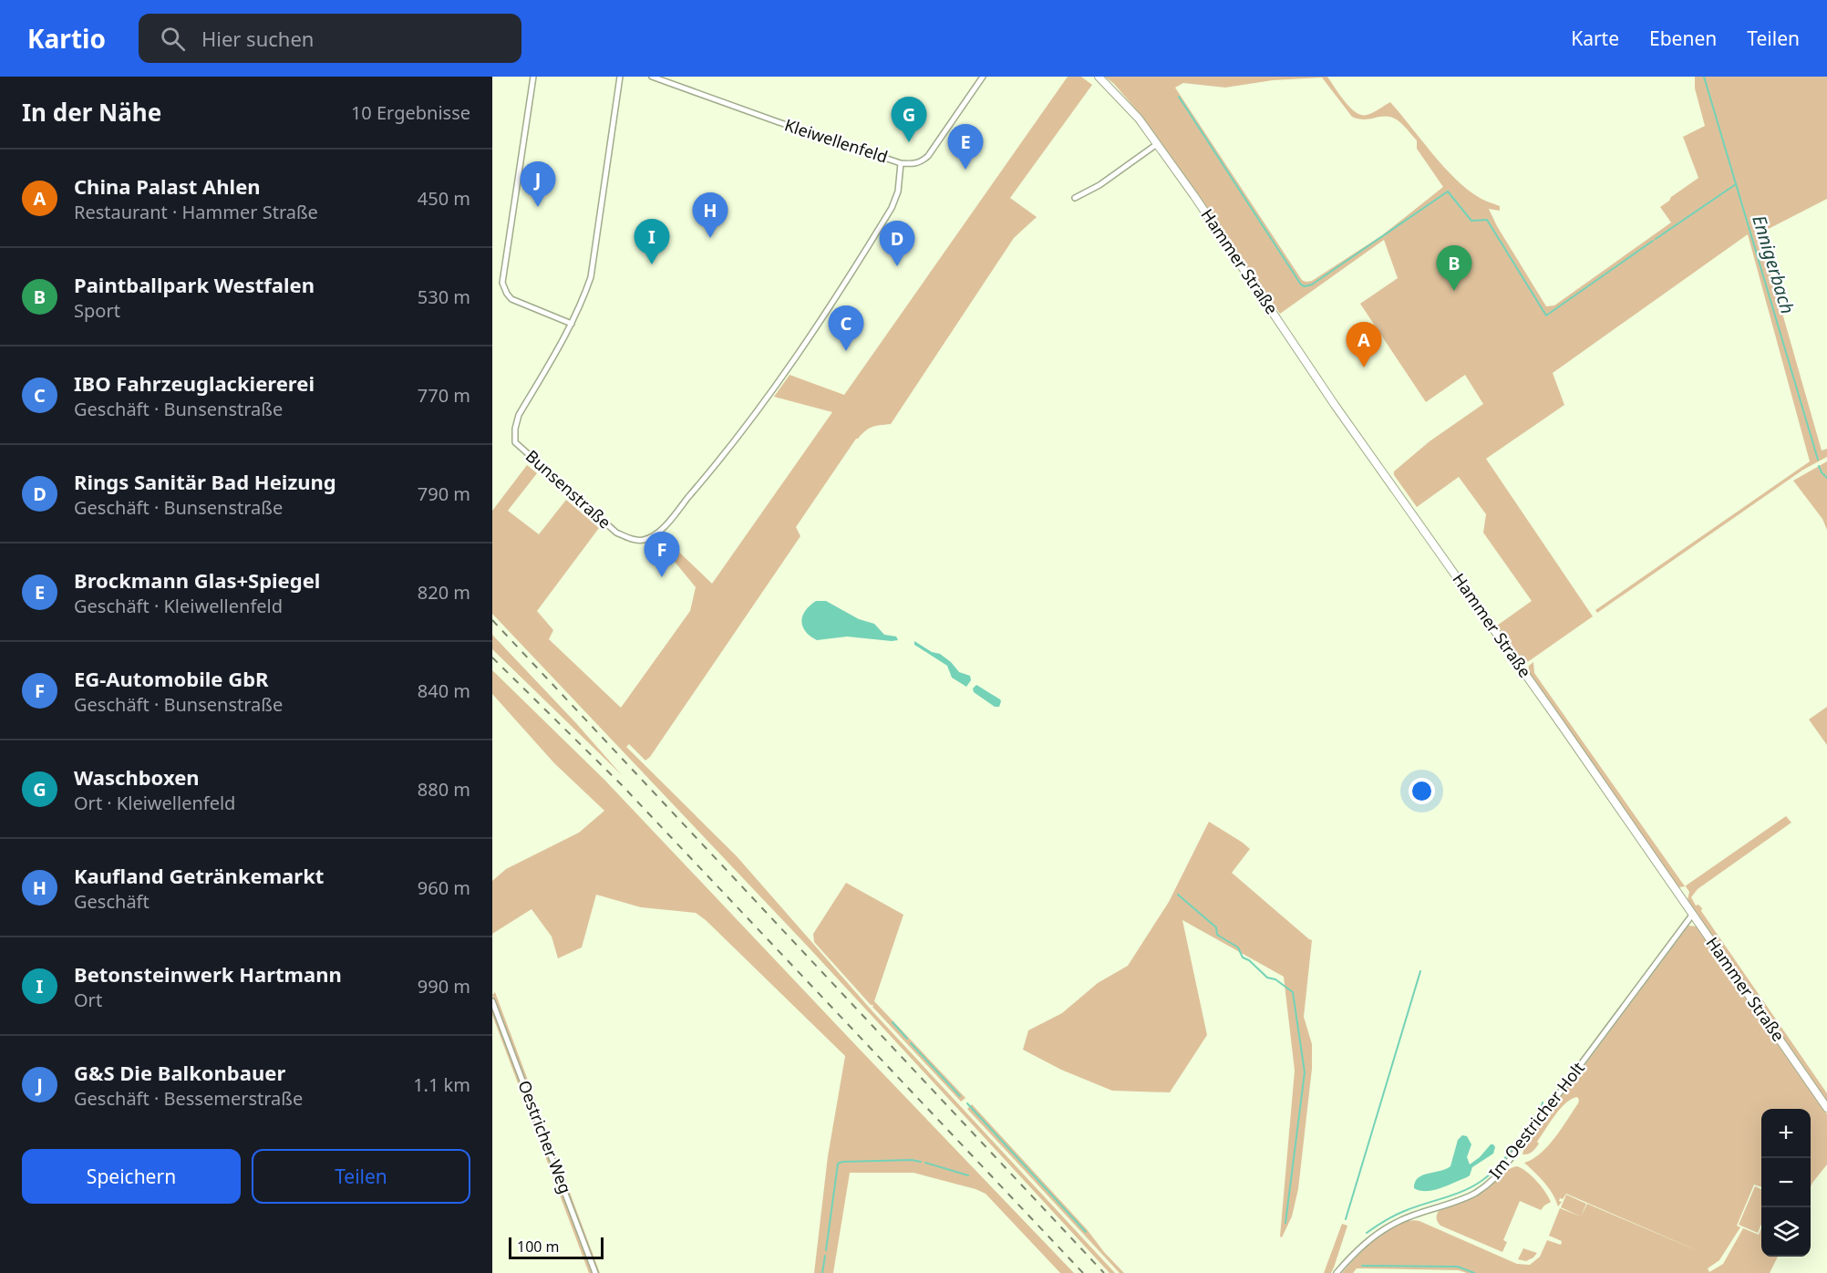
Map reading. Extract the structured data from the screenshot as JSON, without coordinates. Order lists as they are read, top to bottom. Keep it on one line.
{"streets":{"main road":["Hammer Straße"],"street":["Kleiwellenfeld","Bunsenstraße","Im Oestricher Holt","Oestricher Weg"]},"crossings":[["Kleiwellenfeld","Bunsenstraße"],["Hammer Straße","Im Oestricher Holt"]],"water":["Ennigerbach"],"scale_bar":"100 m","page":{"header":"Kartio","search":"Hier suchen","nav":["Karte","Ebenen","Teilen"],"heading":["In der Nähe","10 Ergebnisse"],"pins":["G","E","J","H","I","D","B","C","A","F"],"list":[{"mark":"A","name":"China Palast Ahlen","note":"Restaurant · Hammer Straße","value":"450 m"},{"mark":"B","name":"Paintballpark Westfalen","note":"Sport","value":"530 m"},{"mark":"C","name":"IBO Fahrzeuglackiererei","note":"Geschäft · Bunsenstraße","value":"770 m"},{"mark":"D","name":"Rings Sanitär Bad Heizung","note":"Geschäft · Bunsenstraße","value":"790 m"},{"mark":"E","name":"Brockmann Glas+Spiegel","note":"Geschäft · Kleiwellenfeld","value":"820 m"},{"mark":"F","name":"EG-Automobile GbR","note":"Geschäft · Bunsenstraße","value":"840 m"},{"mark":"G","name":"Waschboxen","note":"Ort · Kleiwellenfeld","value":"880 m"},{"mark":"H","name":"Kaufland Getränkemarkt","note":"Geschäft","value":"960 m"},{"mark":"I","name":"Betonsteinwerk Hartmann","note":"Ort","value":"990 m"},{"mark":"J","name":"G&S Die Balkonbauer","note":"Geschäft · Bessemerstraße","value":"1.1 km"}],"map_buttons":["+","−"],"buttons":["Speichern","Teilen"],"scale":"100 m"}}
